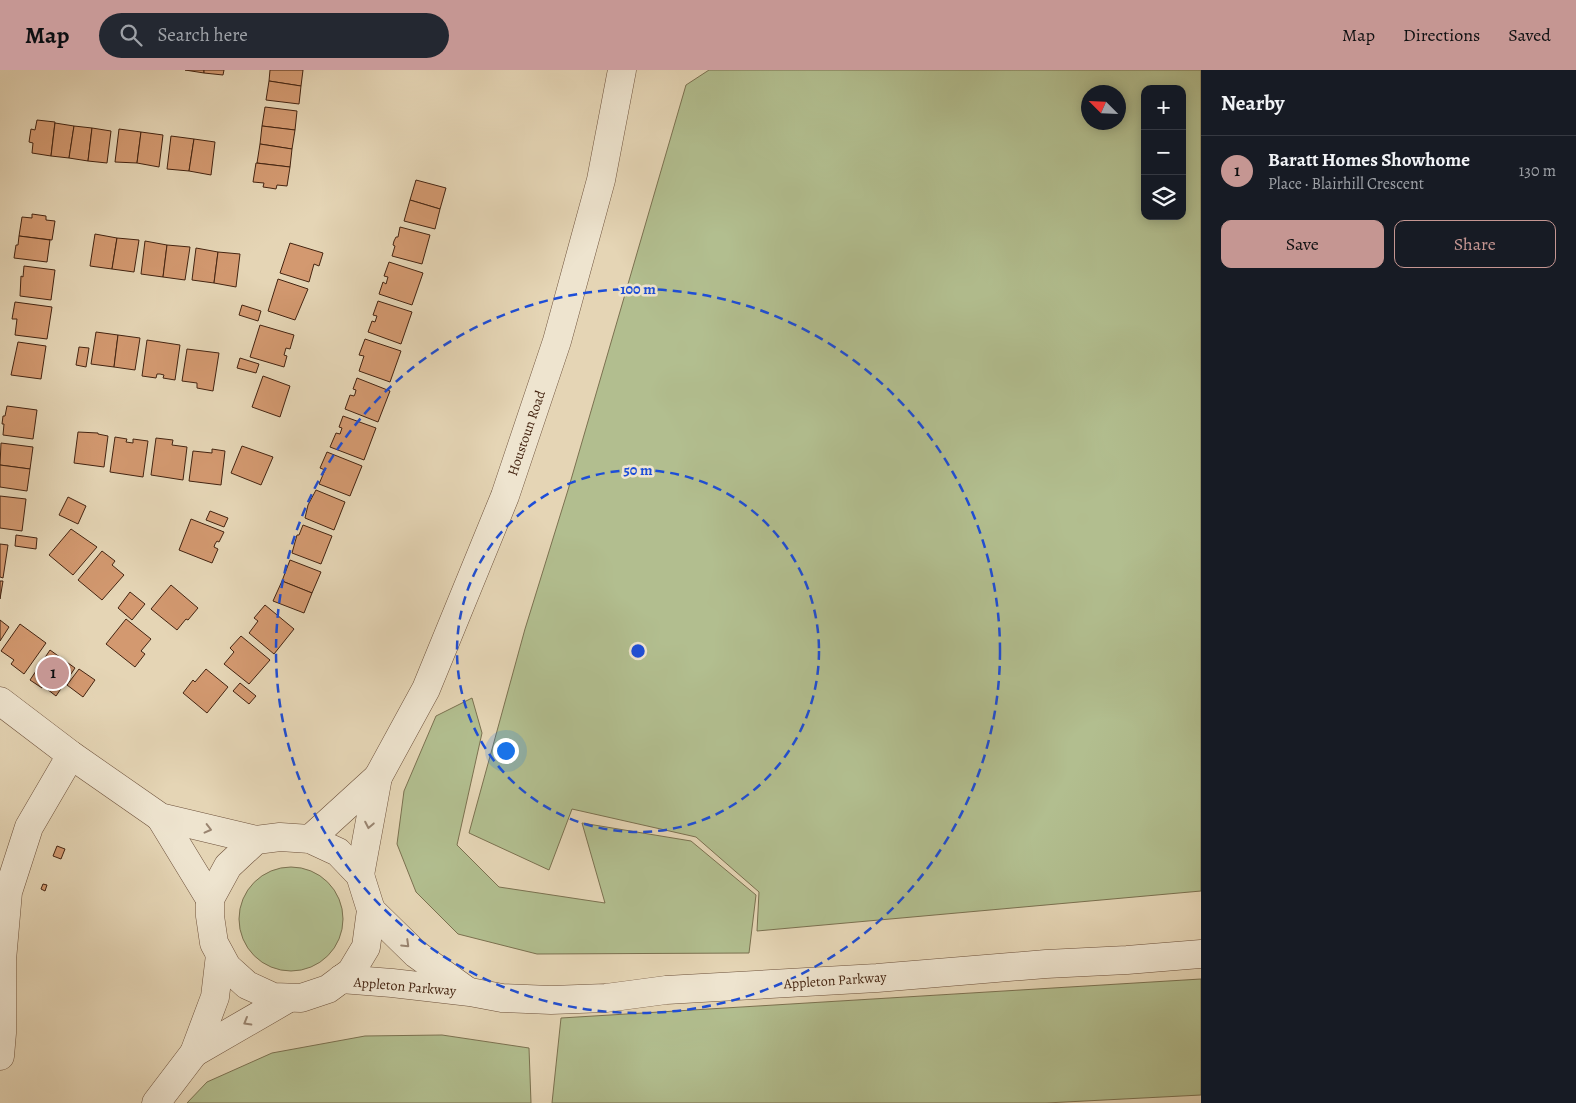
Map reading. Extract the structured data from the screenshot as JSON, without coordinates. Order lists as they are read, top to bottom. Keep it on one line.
{"streets":{"street":["Houstoun Road","Appleton Parkway"]},"crossings":[["Houstoun Road","Appleton Parkway"]],"north":"top left","page":{"header":"Map","search":"Search here","nav":["Map","Directions","Saved"],"heading":"Nearby","map_buttons":["+","−"],"list":[{"mark":"1","name":"Baratt Homes Showhome","note":"Place · Blairhill Crescent","value":"130 m"}],"buttons":["Save","Share"],"pins":"1"},"rings":["100 m","50 m"]}
